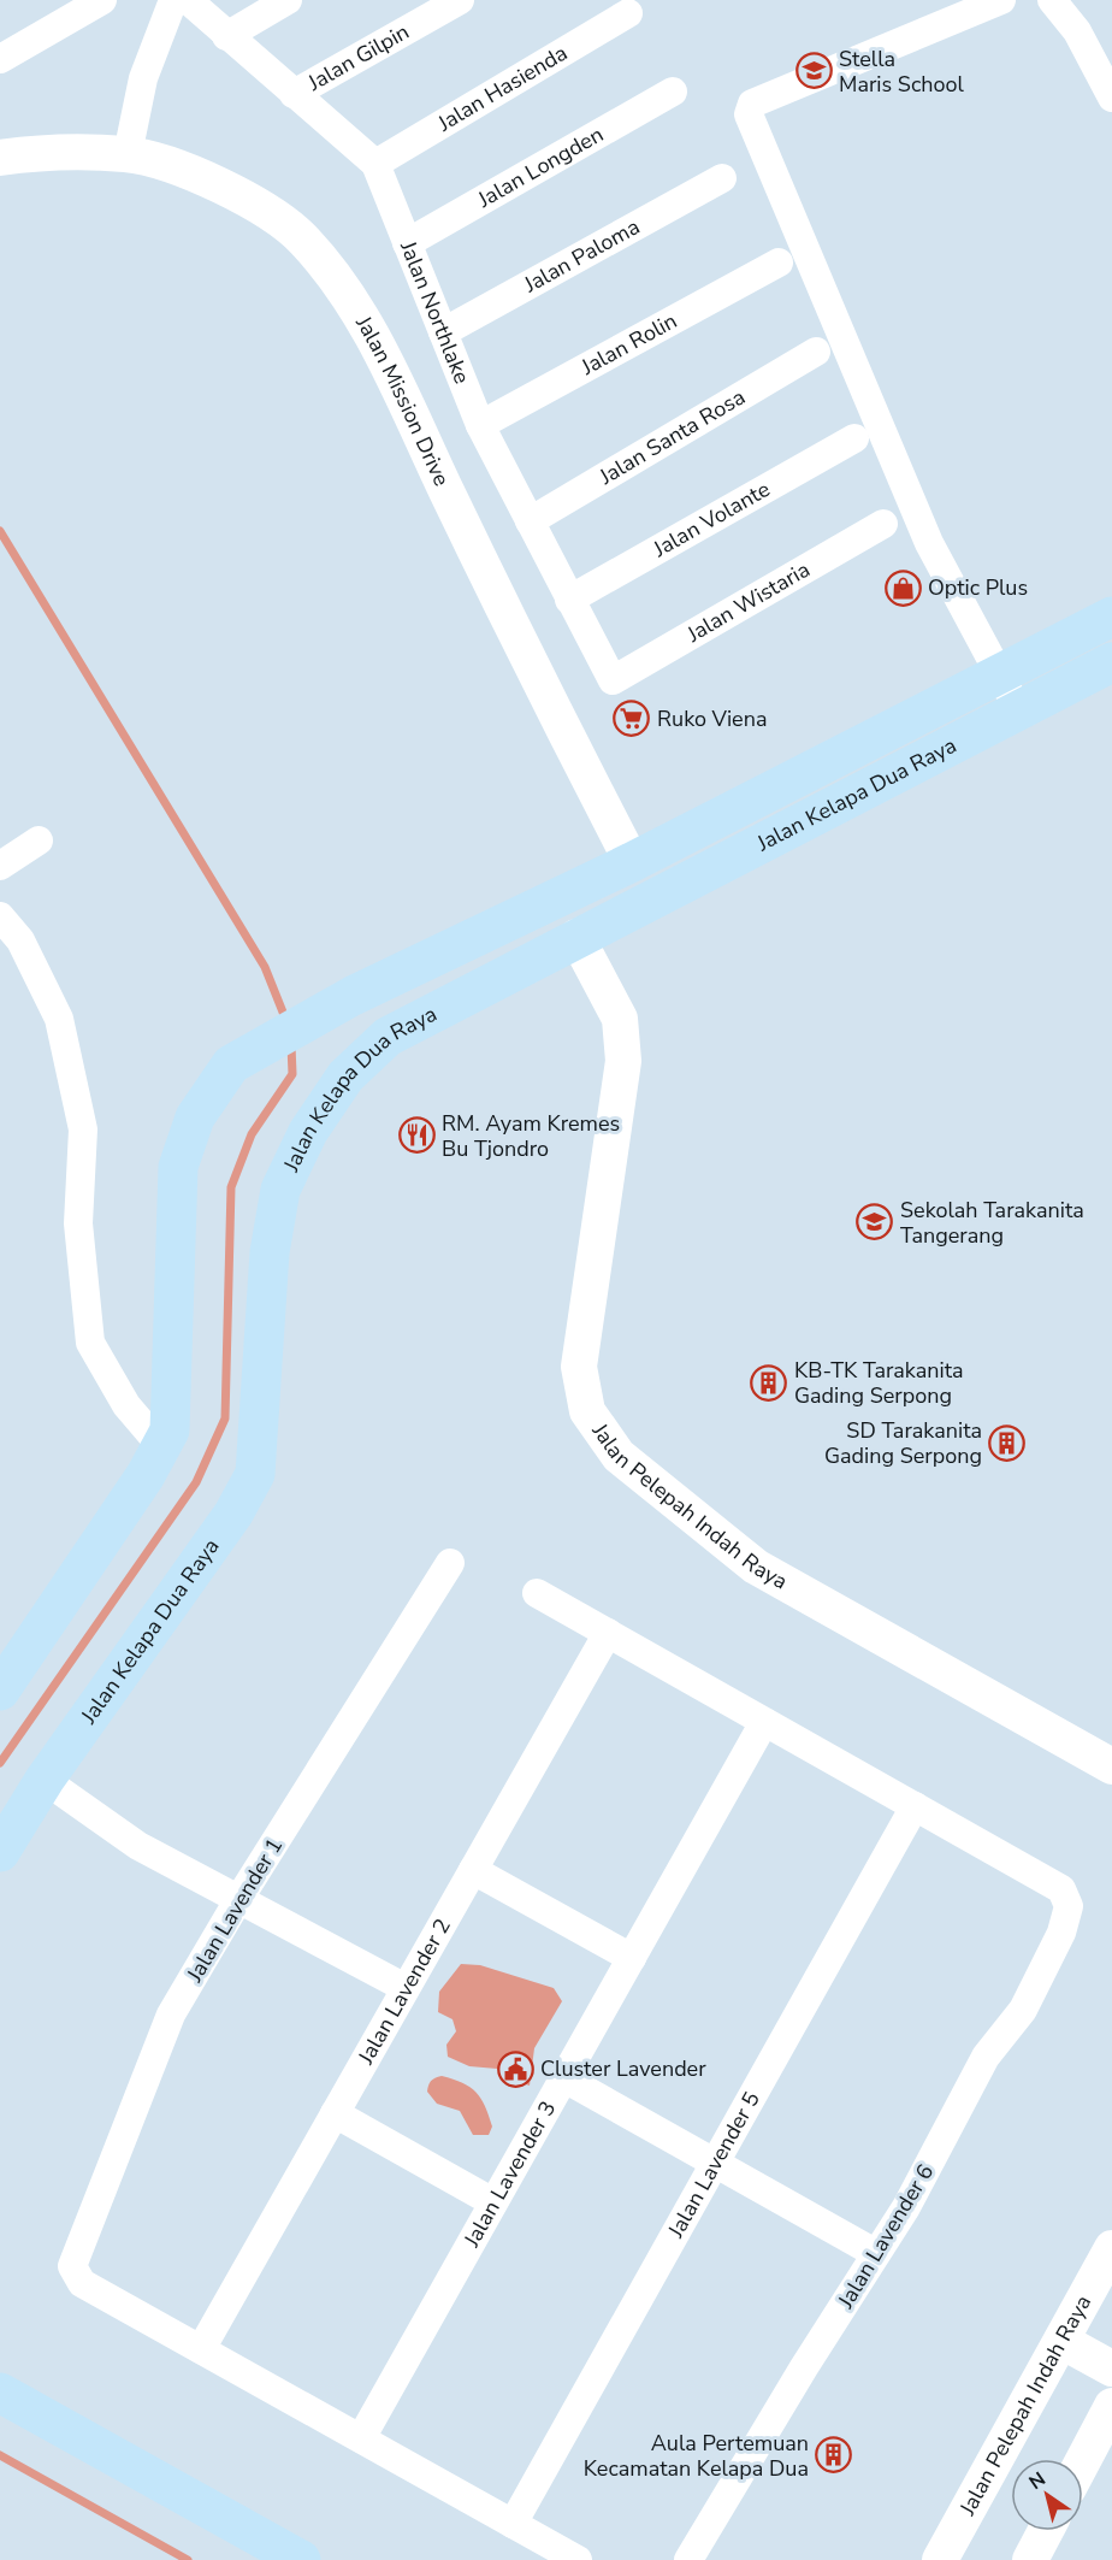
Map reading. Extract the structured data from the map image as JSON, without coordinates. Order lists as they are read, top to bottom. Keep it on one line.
{"streets":{"main road":["Jalan Kelapa Dua Raya"],"street":["Jalan Gilpin","Jalan Hasienda","Jalan Longden","Jalan Paloma","Jalan Northlake","Jalan Rolin","Jalan Mission Drive","Jalan Santa Rosa","Jalan Volante","Jalan Wistaria","Jalan Pelepah Indah Raya","Jalan Lavender 1","Jalan Lavender 2","Jalan Lavender 5","Jalan Lavender 3","Jalan Lavender 6"]},"crossings":[["Jalan Gilpin","Jalan Northlake"],["Jalan Hasienda","Jalan Northlake"],["Jalan Longden","Jalan Northlake"],["Jalan Paloma","Jalan Northlake"],["Jalan Northlake","Jalan Rolin"],["Jalan Northlake","Jalan Santa Rosa"],["Jalan Northlake","Jalan Volante"],["Jalan Northlake","Jalan Wistaria"],["Jalan Mission Drive","Jalan Kelapa Dua Raya"],["Jalan Kelapa Dua Raya","Jalan Pelepah Indah Raya"],["Jalan Lavender 1","Jalan Lavender 2"],["Jalan Lavender 5","Jalan Lavender 6"]],"places":{"school or university":["Stella Maris School","Sekolah Tarakanita Tangerang"],"shop":["Optic Plus"],"supermarket":["Ruko Viena"],"restaurant":["RM. Ayam Kremes Bu Tjondro"],"building":["KB-TK Tarakanita Gading Serpong","SD Tarakanita Gading Serpong","Aula Pertemuan Kecamatan Kelapa Dua"],"public building":["Cluster Lavender"]},"north":"top left"}
